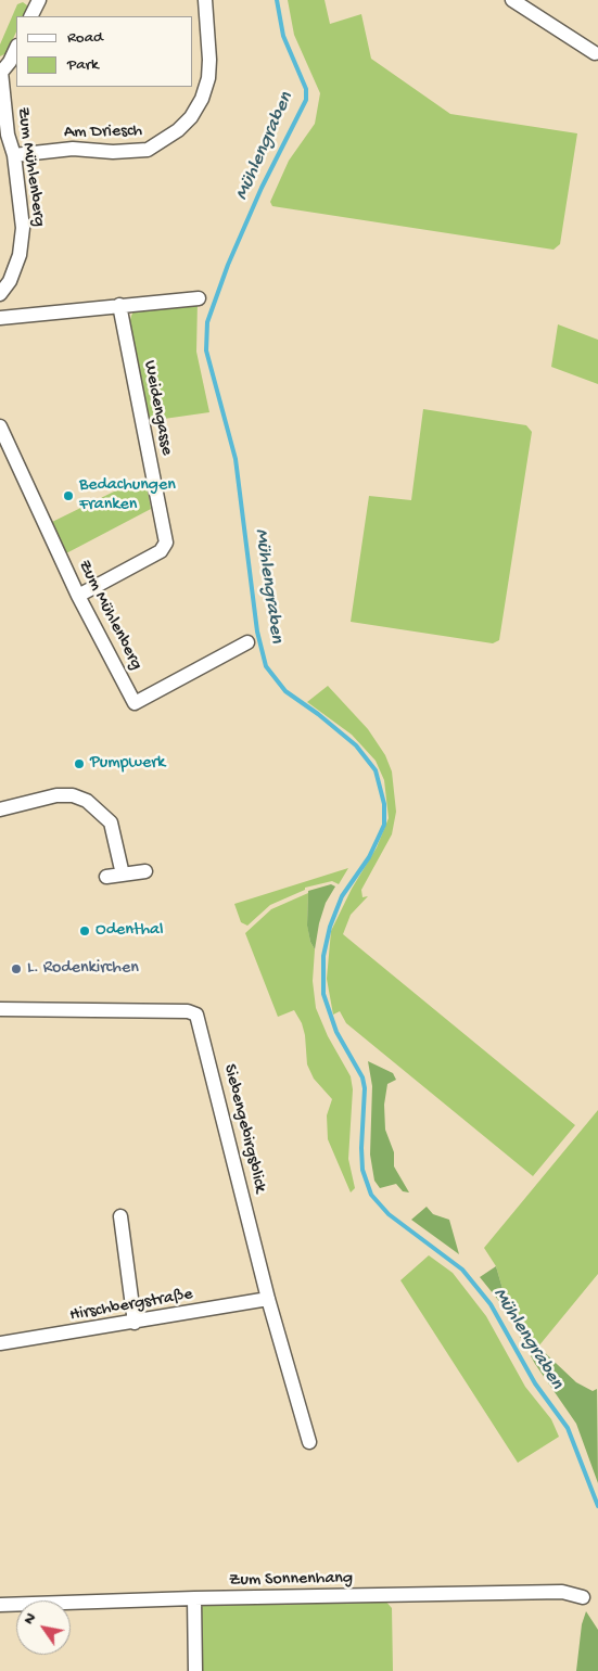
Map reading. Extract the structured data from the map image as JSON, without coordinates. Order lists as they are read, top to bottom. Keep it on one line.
{"streets":{"street":["Am Driesch","Zum Mühlenberg","Weidengasse","Siebengebirgsblick","Hirschbergstraße","Zum Sonnenhang"]},"crossings":[["Am Driesch","Zum Mühlenberg"],["Zum Mühlenberg","Weidengasse"],["Siebengebirgsblick","Hirschbergstraße"]],"water":["Mühlengraben"],"places":["Bedachungen Franken","Pumpwerk","Odenthal","L. Rodenkirchen"],"legend":["Road","Park"],"north":"top left"}
